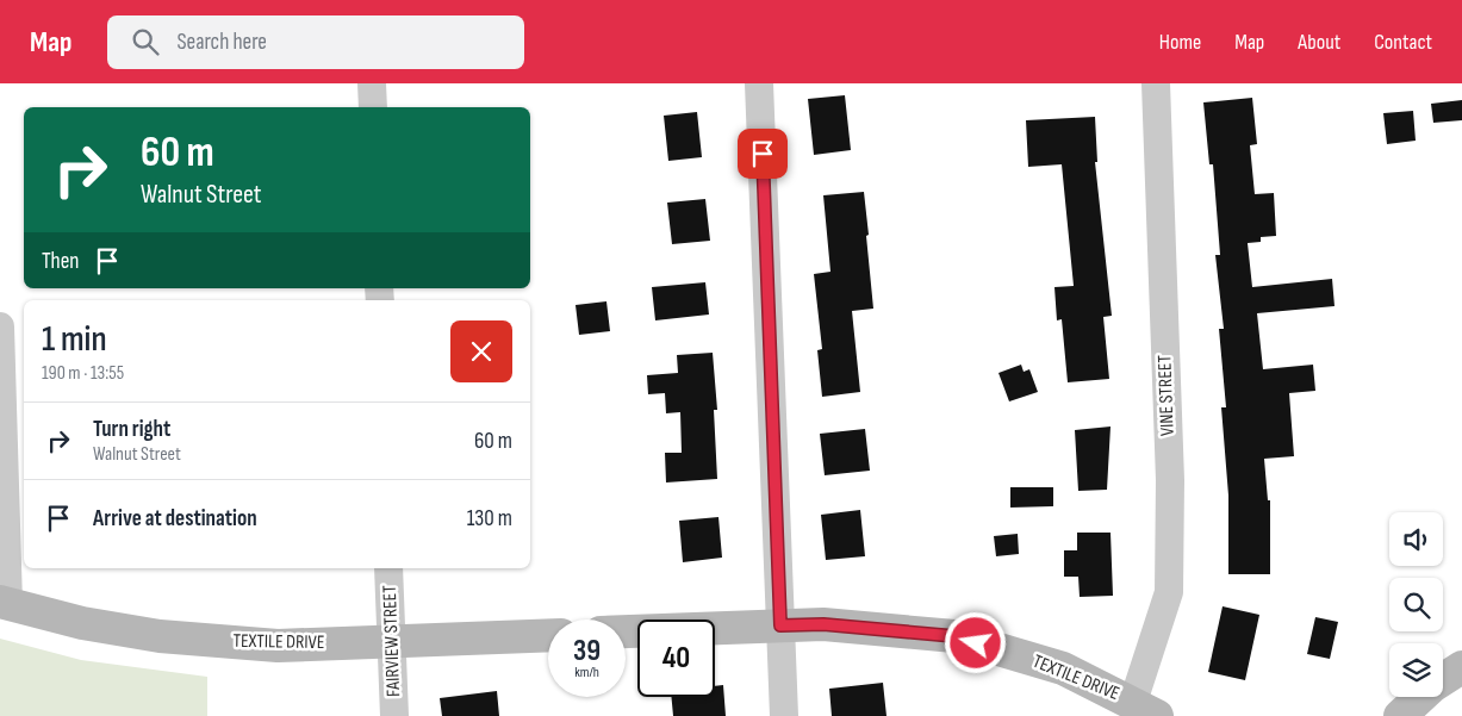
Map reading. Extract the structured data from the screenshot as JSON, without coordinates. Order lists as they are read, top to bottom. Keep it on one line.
{"streets":{"street":["VINE STREET","FAIRVIEW STREET","TEXTILE DRIVE"]},"crossings":[["VINE STREET","TEXTILE DRIVE"],["FAIRVIEW STREET","TEXTILE DRIVE"]],"page":{"header":"Map","search":"Search here","nav":["Home","Map","About","Contact"],"turn":["60 m","Walnut Street"],"then":"Then","heading":["1 min","190 m · 13:55"],"list":[{"name":"Turn right","note":"Walnut Street","value":"60 m"},{"name":"Arrive at destination","value":"130 m"}],"speed":"39 km/h","limit":"40"}}
